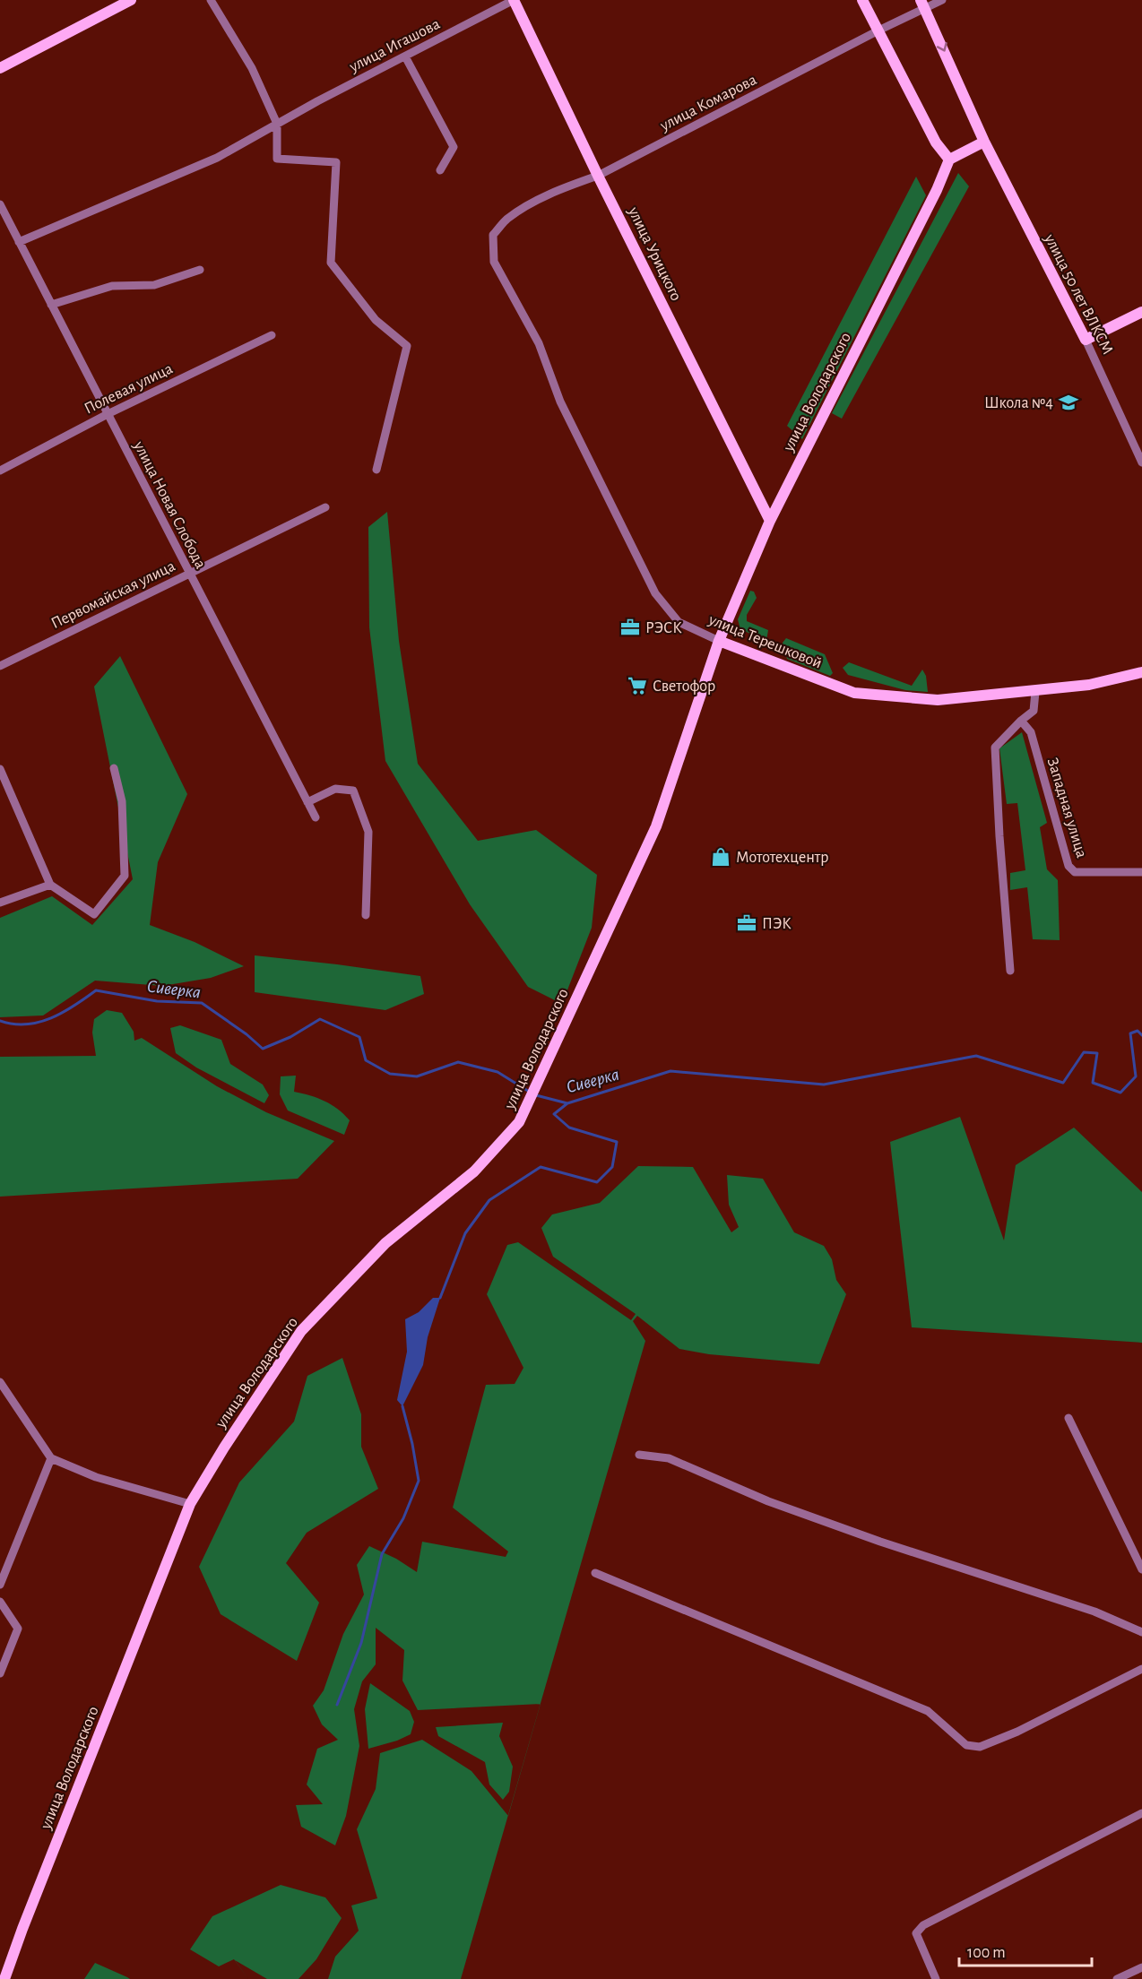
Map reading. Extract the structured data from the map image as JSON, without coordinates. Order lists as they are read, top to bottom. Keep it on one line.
{"streets":{"main road":["улица Урицкого","улица 50 лет ВЛКСМ","улица Володарского","улица Терешковой"],"street":["улица Игашова","улица Комарова","Полевая улица","улица Новая Слобода","Первомайская улица","Западная улица"]},"crossings":[["улица Игашова","улица Урицкого"],["улица Игашова","улица Новая Слобода"],["улица Комарова","улица Урицкого"],["улица Комарова","улица 50 лет ВЛКСМ"],["улица Комарова","улица Терешковой"],["улица Урицкого","улица Володарского"],["Полевая улица","улица Новая Слобода"],["улица Володарского","улица Терешковой"],["улица Новая Слобода","Первомайская улица"]],"water":["Сиверка"],"places":{"school or university":["Школа №4"],"office":["РЭСК","ПЭК"],"supermarket":["Светофор"],"shop":["Мототехцентр"]},"scale_bar":"100 m"}
